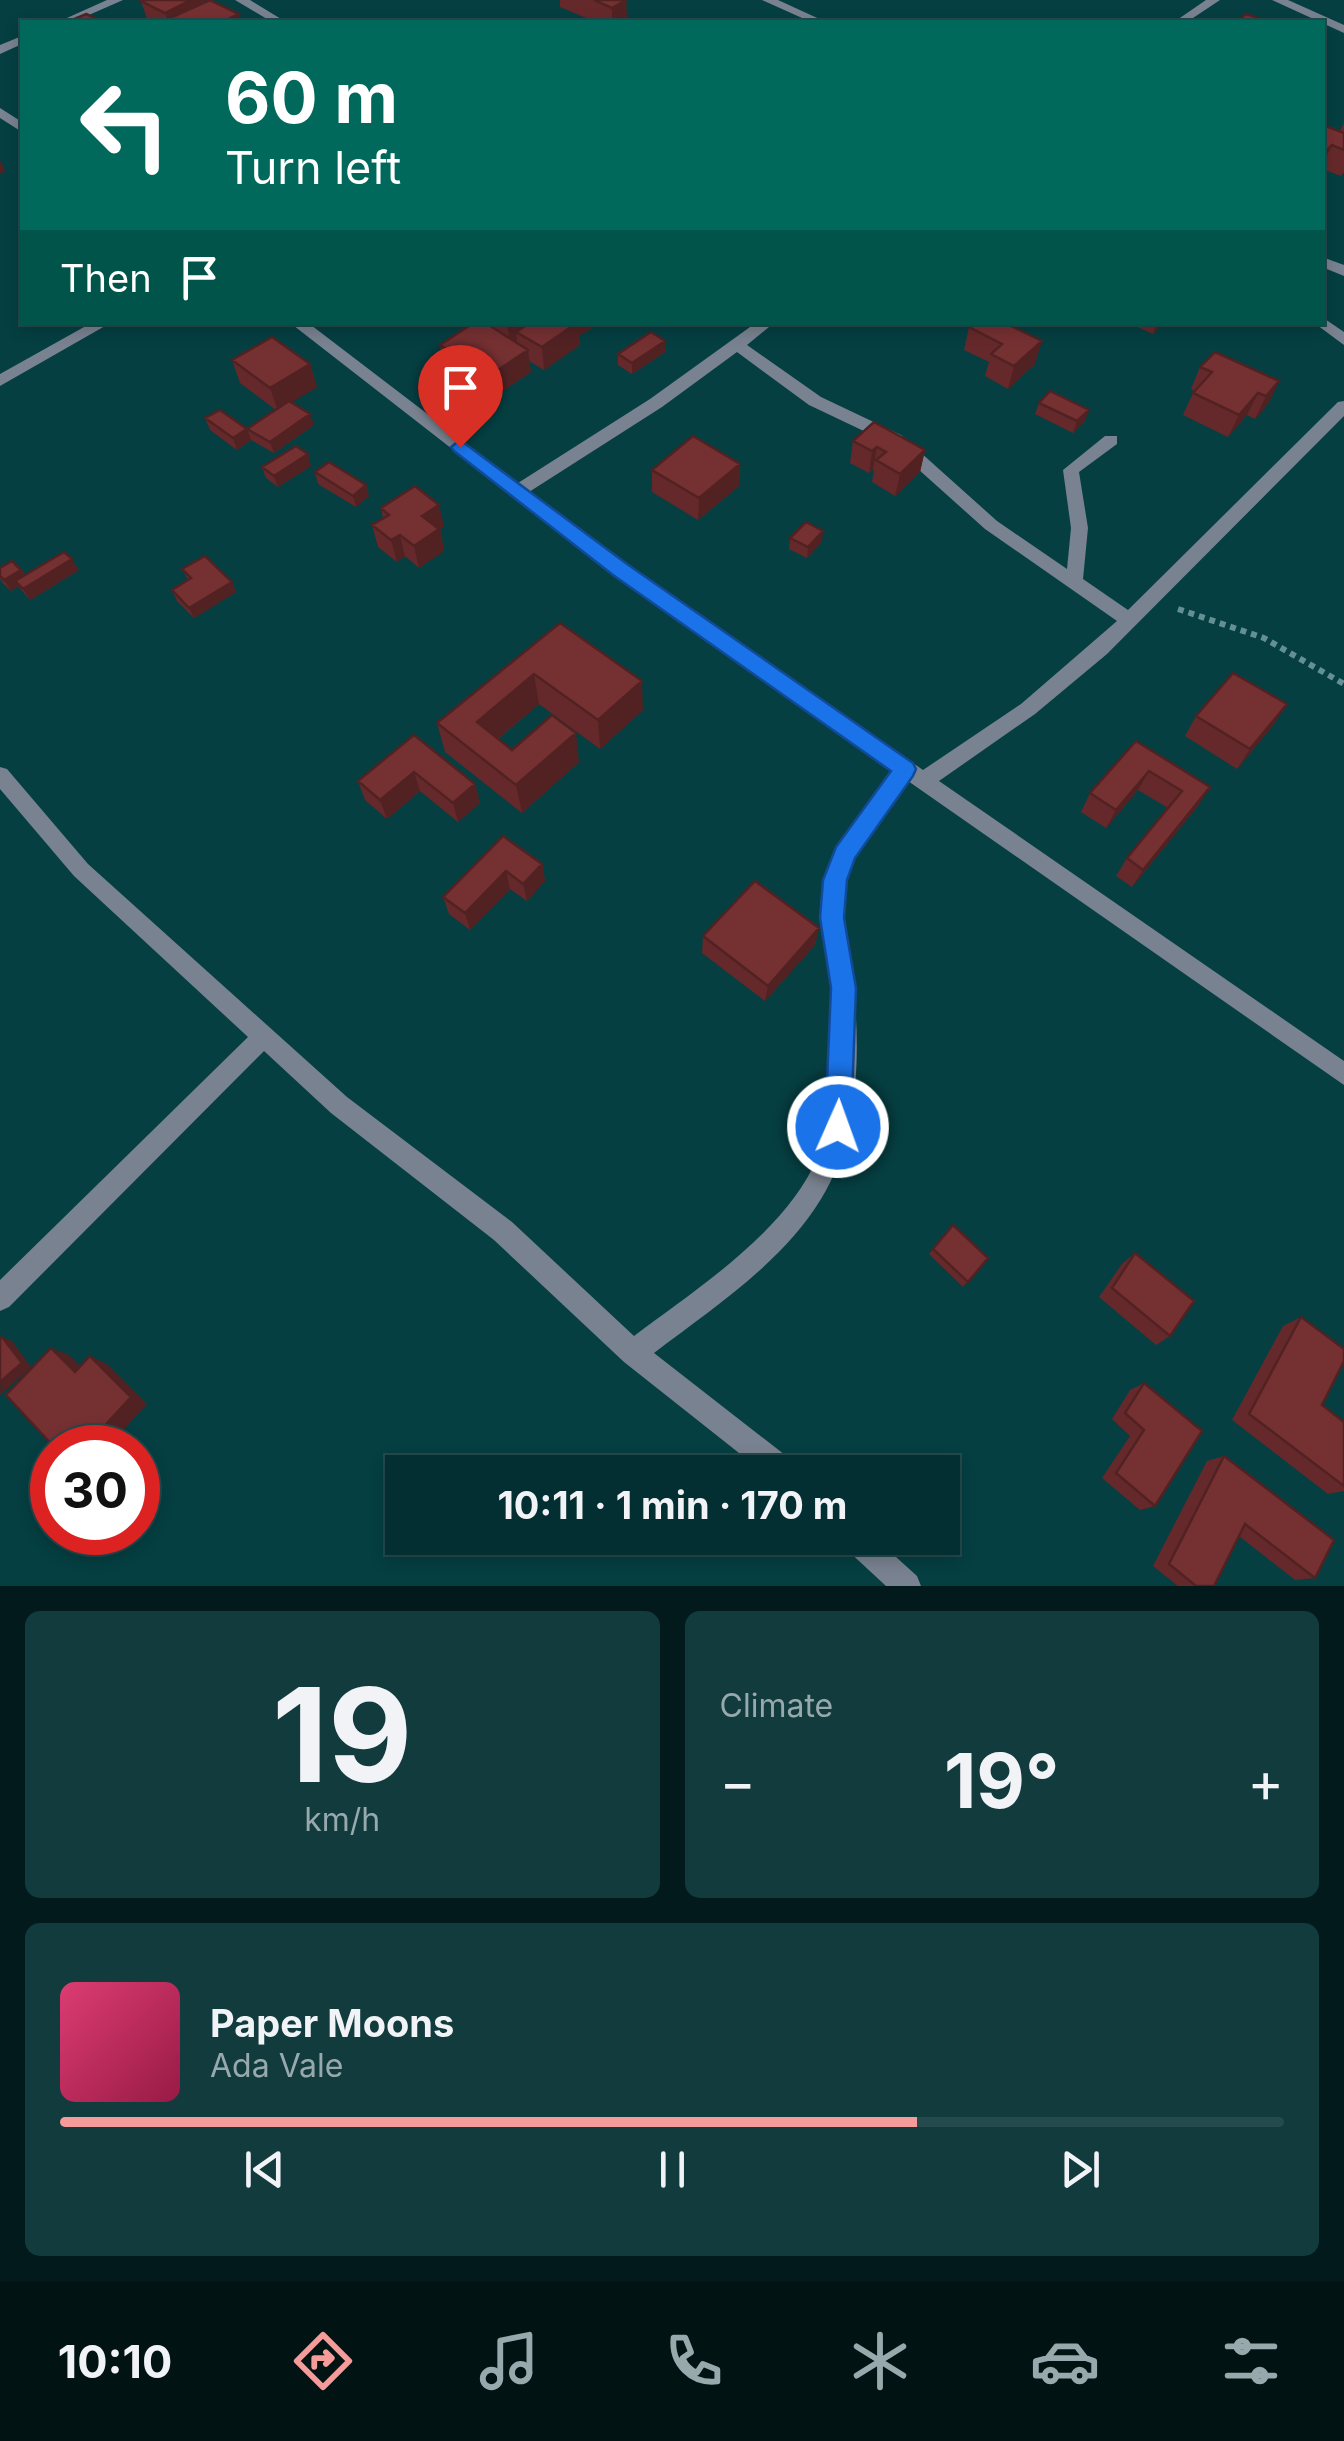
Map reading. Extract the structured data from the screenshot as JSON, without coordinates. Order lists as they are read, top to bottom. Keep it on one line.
{"page":{"turn":["60 m","Turn left"],"then":"Then","limit":"30","trip":"10:11 · 1 min · 170 m","tile":[["19","km/h"],"Climate"],"heat":["−","19°","+"],"song":["Paper Moons","Ada Vale"],"tabs":"10:10"}}
